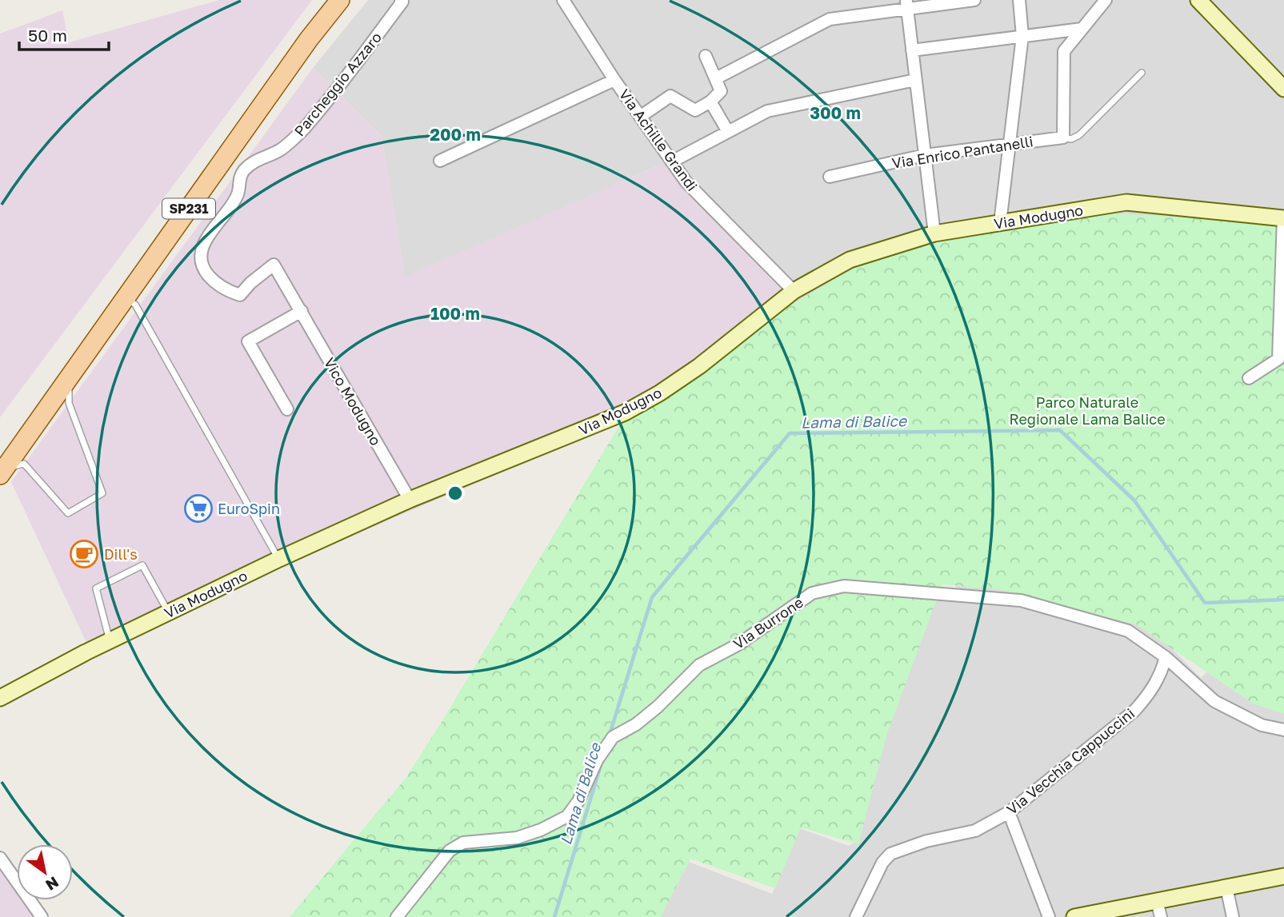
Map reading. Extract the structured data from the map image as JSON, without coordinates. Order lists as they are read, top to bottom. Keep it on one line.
{"streets":{"main road":["SP231"],"street":["Parcheggio Azzaro","Via Achille Grandi","Via Enrico Pantanelli","Via Modugno","Vico Modugno","Via Burrone","Via Vecchia Cappuccini"]},"crossings":[["Parcheggio Azzaro","Vico Modugno"],["Via Achille Grandi","Via Modugno"],["Via Modugno","Vico Modugno"],["Via Burrone","Via Vecchia Cappuccini"]],"water":["Lama di Balice"],"parks":["Parco Naturale Regionale Lama Balice"],"places":{"supermarket":["EuroSpin"],"cafe":["Dill's"]},"scale_bar":"50 m","north":"bottom right","rings":["300 m","200 m","100 m"]}
